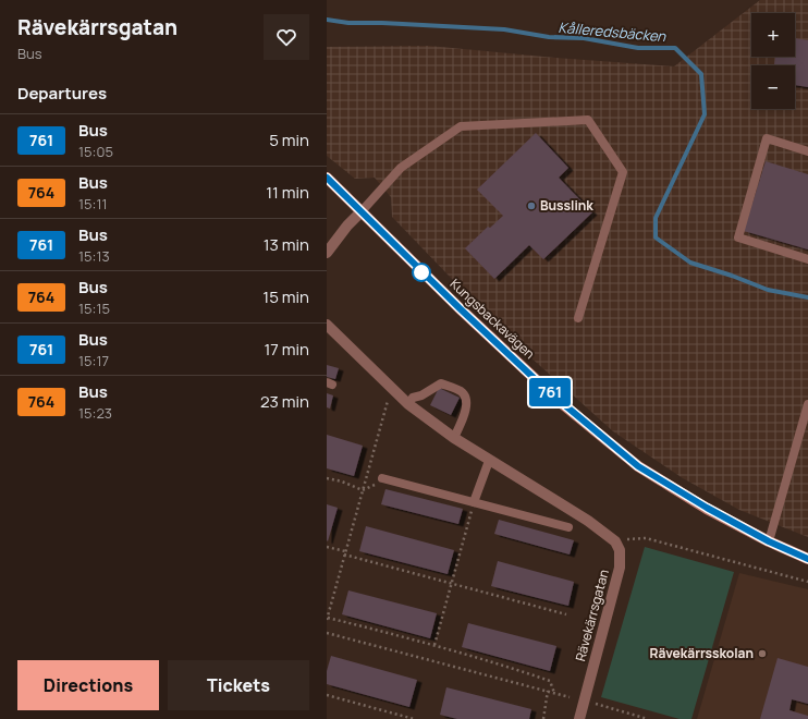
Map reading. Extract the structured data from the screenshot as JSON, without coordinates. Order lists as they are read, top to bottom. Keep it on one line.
{"streets":{"street":["Kungsbackavägen","Rävekärrsgatan"]},"water":["Kålleredsbäcken"],"places":["Busslink","Rävekärrsskolan"],"lines":["bus line 761"],"page":{"heading":[["Rävekärrsgatan","Bus"],"Departures"],"on_map":"761","map_buttons":["+","−"],"list":[{"mark":"761","name":"Bus","note":"15:05","value":"5 min"},{"mark":"764","name":"Bus","note":"15:11","value":"11 min"},{"mark":"761","name":"Bus","note":"15:13","value":"13 min"},{"mark":"764","name":"Bus","note":"15:15","value":"15 min"},{"mark":"761","name":"Bus","note":"15:17","value":"17 min"},{"mark":"764","name":"Bus","note":"15:23","value":"23 min"}],"buttons":["Directions","Tickets"]}}
